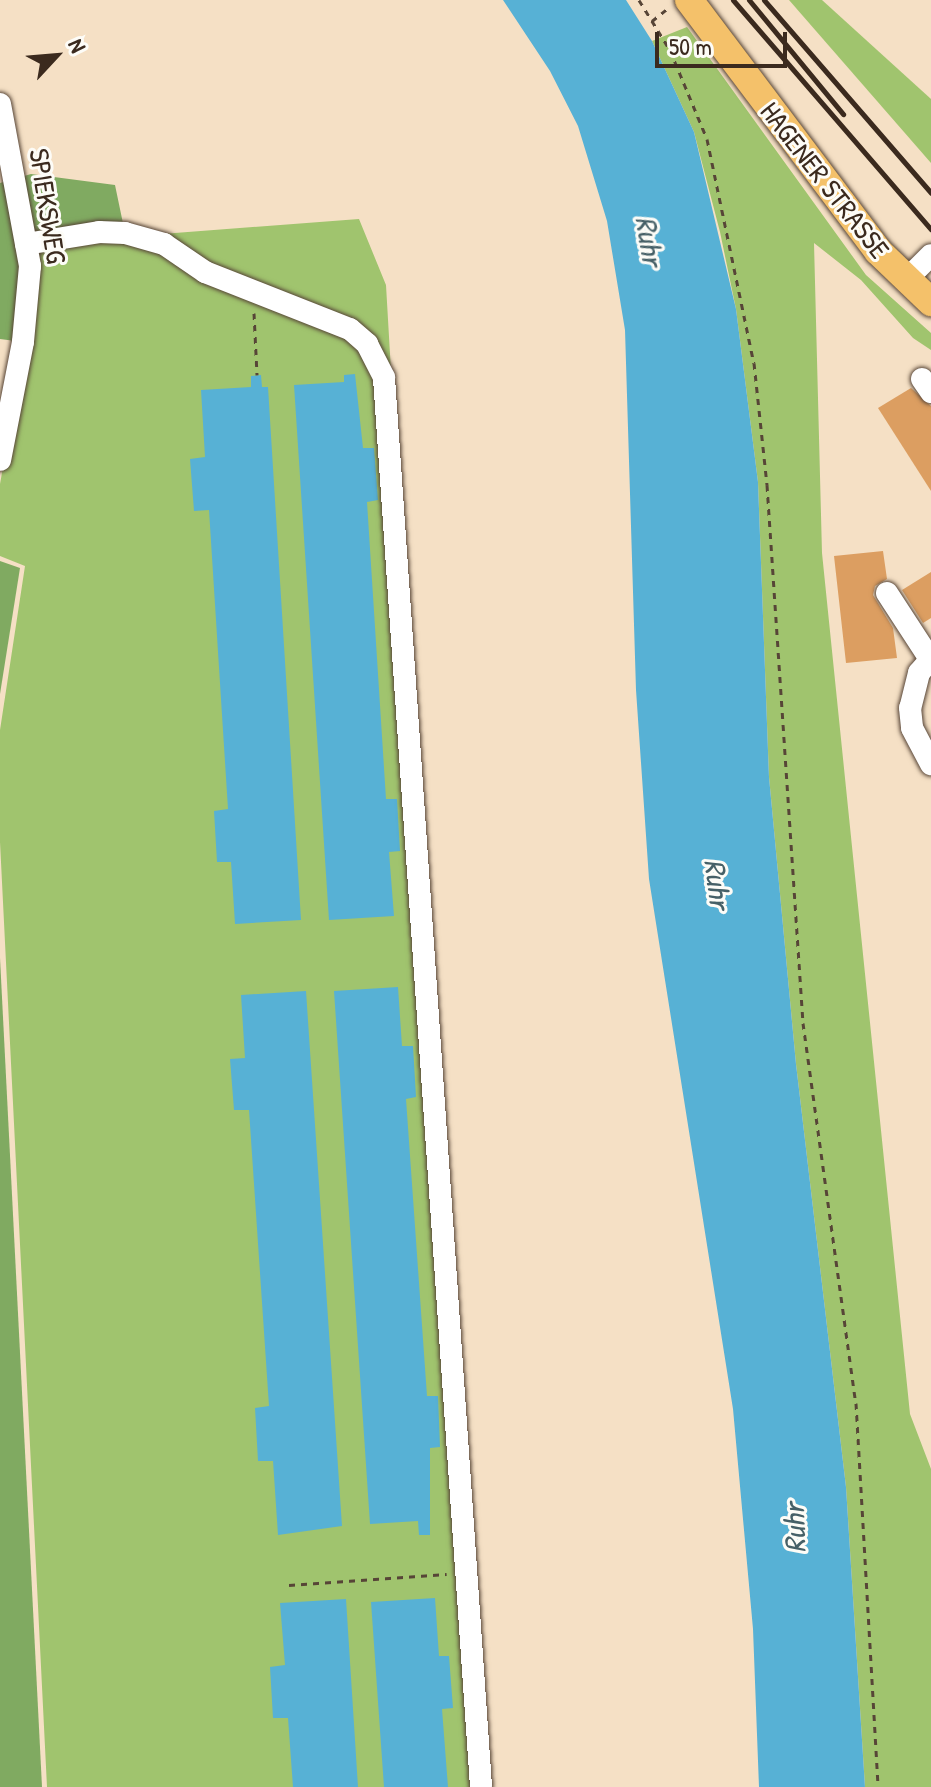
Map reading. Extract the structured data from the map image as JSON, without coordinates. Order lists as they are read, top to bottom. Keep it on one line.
{"streets":{"main road":["HAGENER STRASSE"],"street":["SPIEKSWEG"]},"water":["Ruhr"],"scale_bar":"50 m","north":"top right"}
